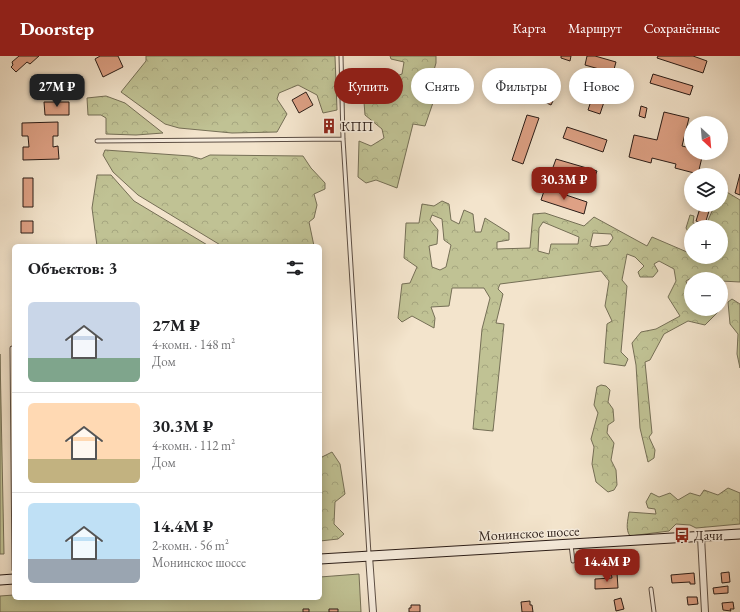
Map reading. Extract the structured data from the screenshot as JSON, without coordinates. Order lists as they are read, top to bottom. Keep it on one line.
{"streets":{"main road":["Монинское шоссе"]},"places":{"building":["КПП"],"bus stop":["Дачи"]},"north":"bottom right","page":{"header":"Doorstep","nav":["Карта","Маршрут","Сохранённые"],"chip":["Купить","Снять","Фильтры","Новое"],"price":["27M ₽","30.3M ₽","14.4M ₽"],"map_buttons":["+","−"],"heading":"Объектов: 3","list":[{"name":"27M ₽","note":"4-комн. · 148 m² · Дом"},{"name":"30.3M ₽","note":"4-комн. · 112 m² · Дом"},{"name":"14.4M ₽","note":"2-комн. · 56 m² · Монинское шоссе"}]}}
